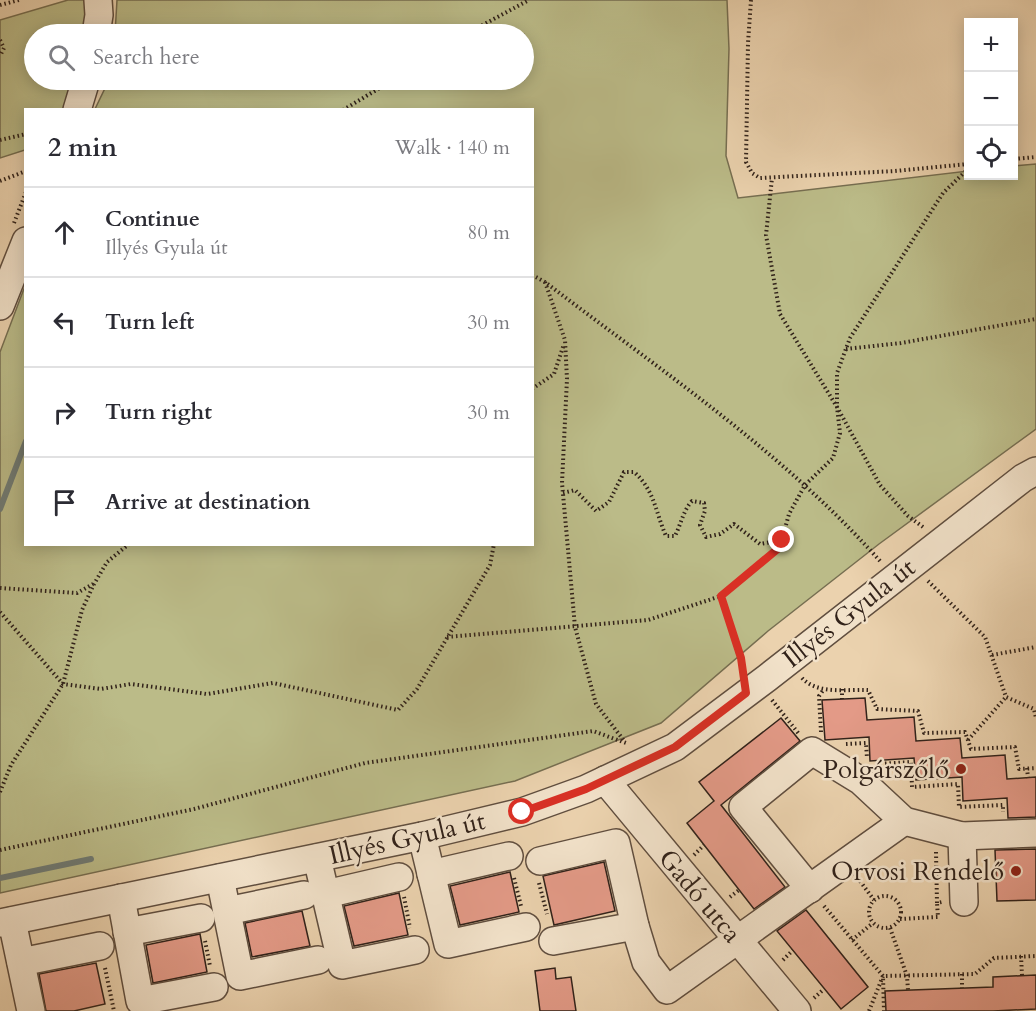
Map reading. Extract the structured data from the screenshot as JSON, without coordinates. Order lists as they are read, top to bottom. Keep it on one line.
{"streets":{"street":["Illyés Gyula út","Gadó utca"]},"crossings":[["Illyés Gyula út","Gadó utca"]],"places":["Polgárszőlő","Orvosi Rendelő"],"page":{"map_buttons":["+","−"],"search":"Search here","heading":["2 min","Walk · 140 m"],"list":[["Continue","Illyés Gyula út","80 m"],["Turn left","30 m"],["Turn right","30 m"],"Arrive at destination"]}}
